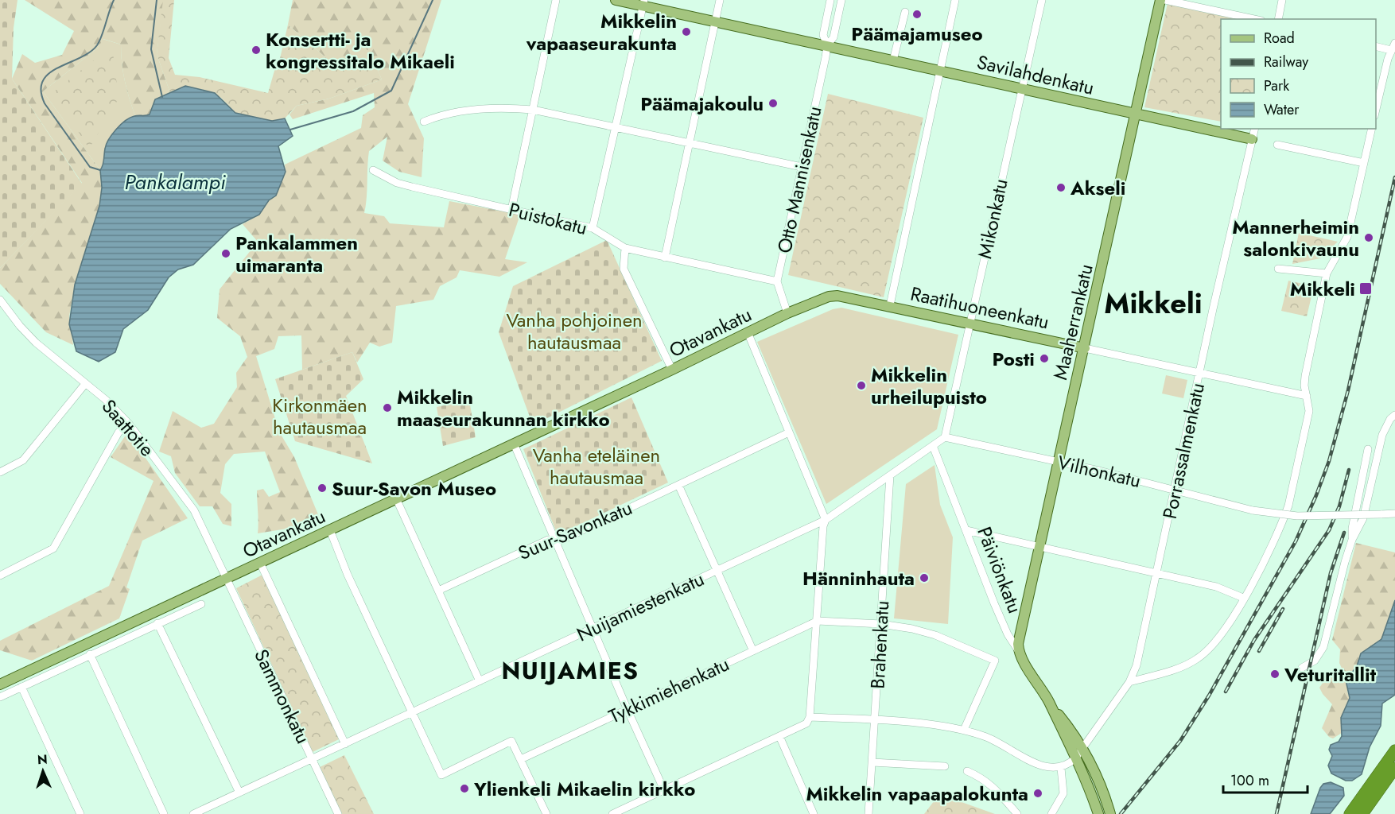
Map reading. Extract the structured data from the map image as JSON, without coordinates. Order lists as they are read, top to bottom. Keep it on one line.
{"streets":{"main road":["Savilahdenkatu","Raatihuoneenkatu","Maaherrankatu","Otavankatu","Päiviönkatu"],"street":["Otto Mannisenkatu","Puistokatu","Mikonkatu","Saattotie","Porrassalmenkatu","Vilhonkatu","Suur-Savonkatu","Nuijamiestenkatu","Brahenkatu","Tykkimiehenkatu","Sammonkatu"]},"crossings":[["Savilahdenkatu","Otto Mannisenkatu"],["Savilahdenkatu","Mikonkatu"],["Savilahdenkatu","Maaherrankatu"],["Savilahdenkatu","Porrassalmenkatu"],["Otto Mannisenkatu","Puistokatu"],["Mikonkatu","Raatihuoneenkatu"],["Mikonkatu","Vilhonkatu"],["Mikonkatu","Nuijamiestenkatu"],["Raatihuoneenkatu","Maaherrankatu"],["Raatihuoneenkatu","Otavankatu"],["Raatihuoneenkatu","Porrassalmenkatu"],["Maaherrankatu","Vilhonkatu"],["Maaherrankatu","Päiviönkatu"],["Otavankatu","Saattotie"],["Otavankatu","Sammonkatu"],["Saattotie","Sammonkatu"],["Porrassalmenkatu","Vilhonkatu"],["Porrassalmenkatu","Päiviönkatu"],["Vilhonkatu","Nuijamiestenkatu"],["Päiviönkatu","Nuijamiestenkatu"],["Nuijamiestenkatu","Brahenkatu"],["Nuijamiestenkatu","Sammonkatu"]],"districts":["Mikkeli","NUIJAMIES"],"water":["Pankalampi"],"parks":["Vanha pohjoinen hautausmaa","Kirkonmäen hautausmaa","Vanha eteläinen hautausmaa"],"places":{"other":["Päämajamuseo","Mikkelin vapaaseurakunta","Konsertti- ja kongressitalo Mikaeli","Päämajakoulu","Akseli","Mannerheimin salonkivaunu","Pankalammen uimaranta","Posti","Mikkelin urheilupuisto","Mikkelin maaseurakunnan kirkko","Suur-Savon Museo","Hänninhauta","Veturitallit","Ylienkeli Mikaelin kirkko","Mikkelin vapaapalokunta"],"transit":["Mikkeli"]},"legend":["Road","Railway","Park","Water"],"scale_bar":"100 m","north":"top"}
